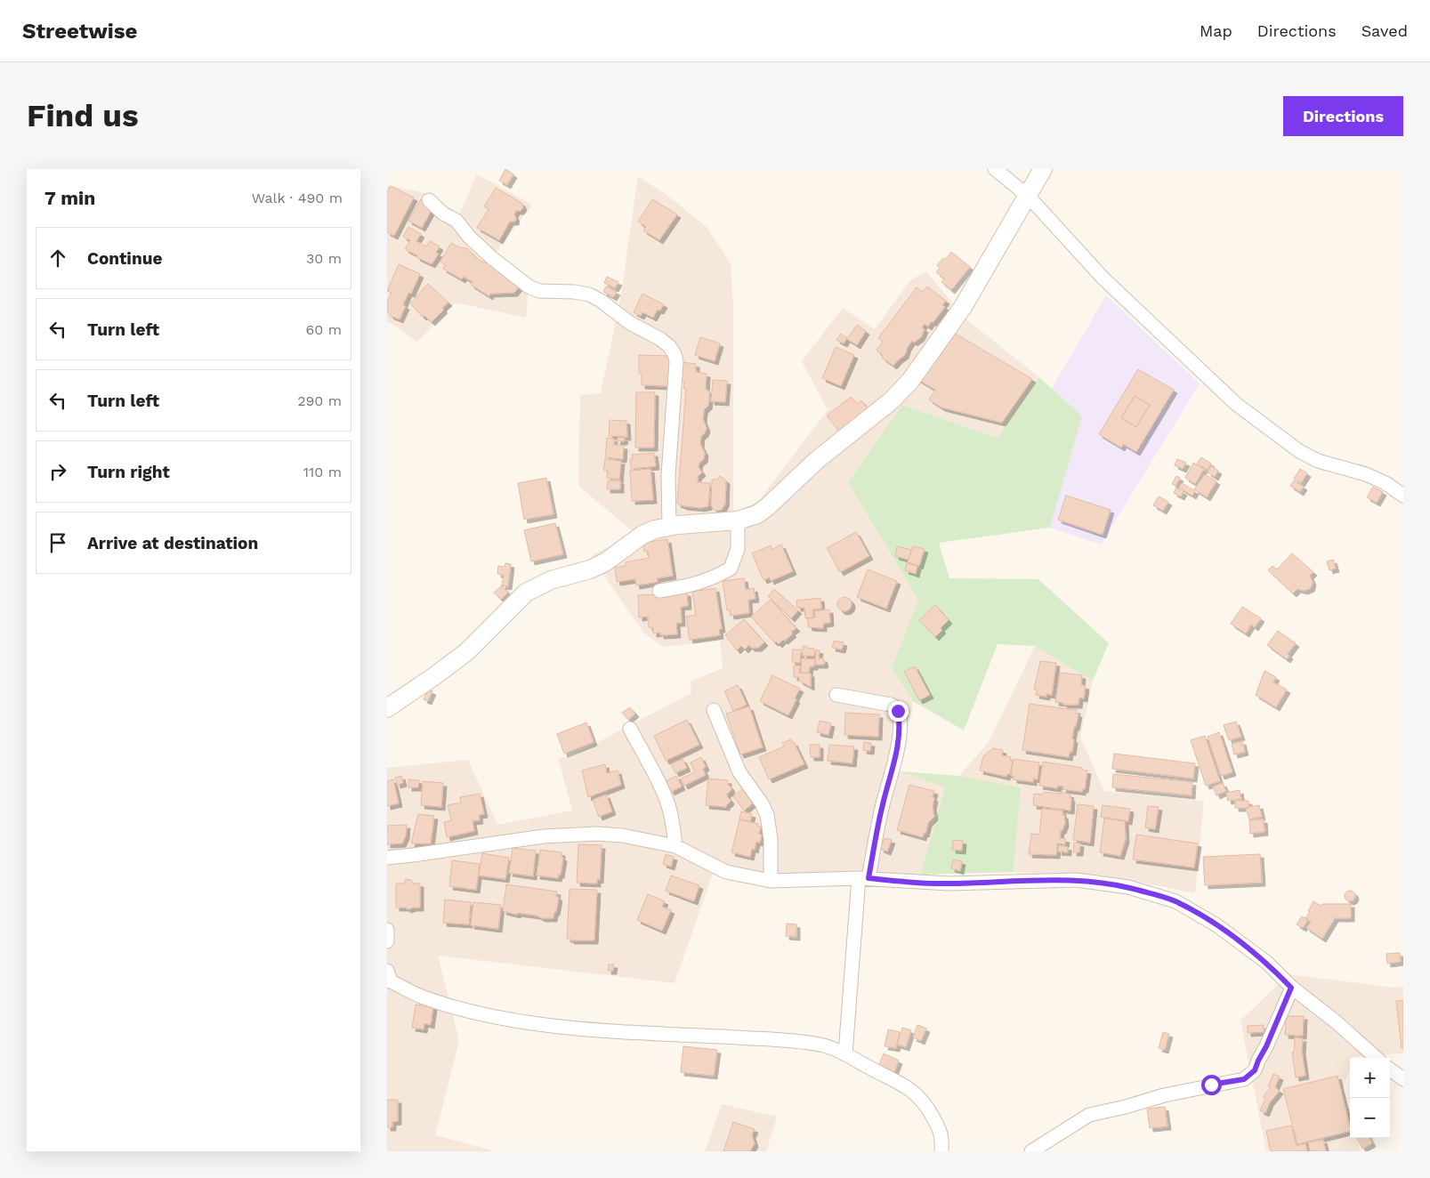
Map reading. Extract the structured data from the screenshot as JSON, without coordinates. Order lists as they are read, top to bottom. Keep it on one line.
{"page":{"header":"Streetwise","nav":["Map","Directions","Saved"],"buttons":"Directions","title":"Find us","heading":["7 min","Walk · 490 m"],"list":[["Continue","30 m"],["Turn left","60 m"],["Turn left","290 m"],["Turn right","110 m"],"Arrive at destination"],"map_buttons":["+","−"]}}
